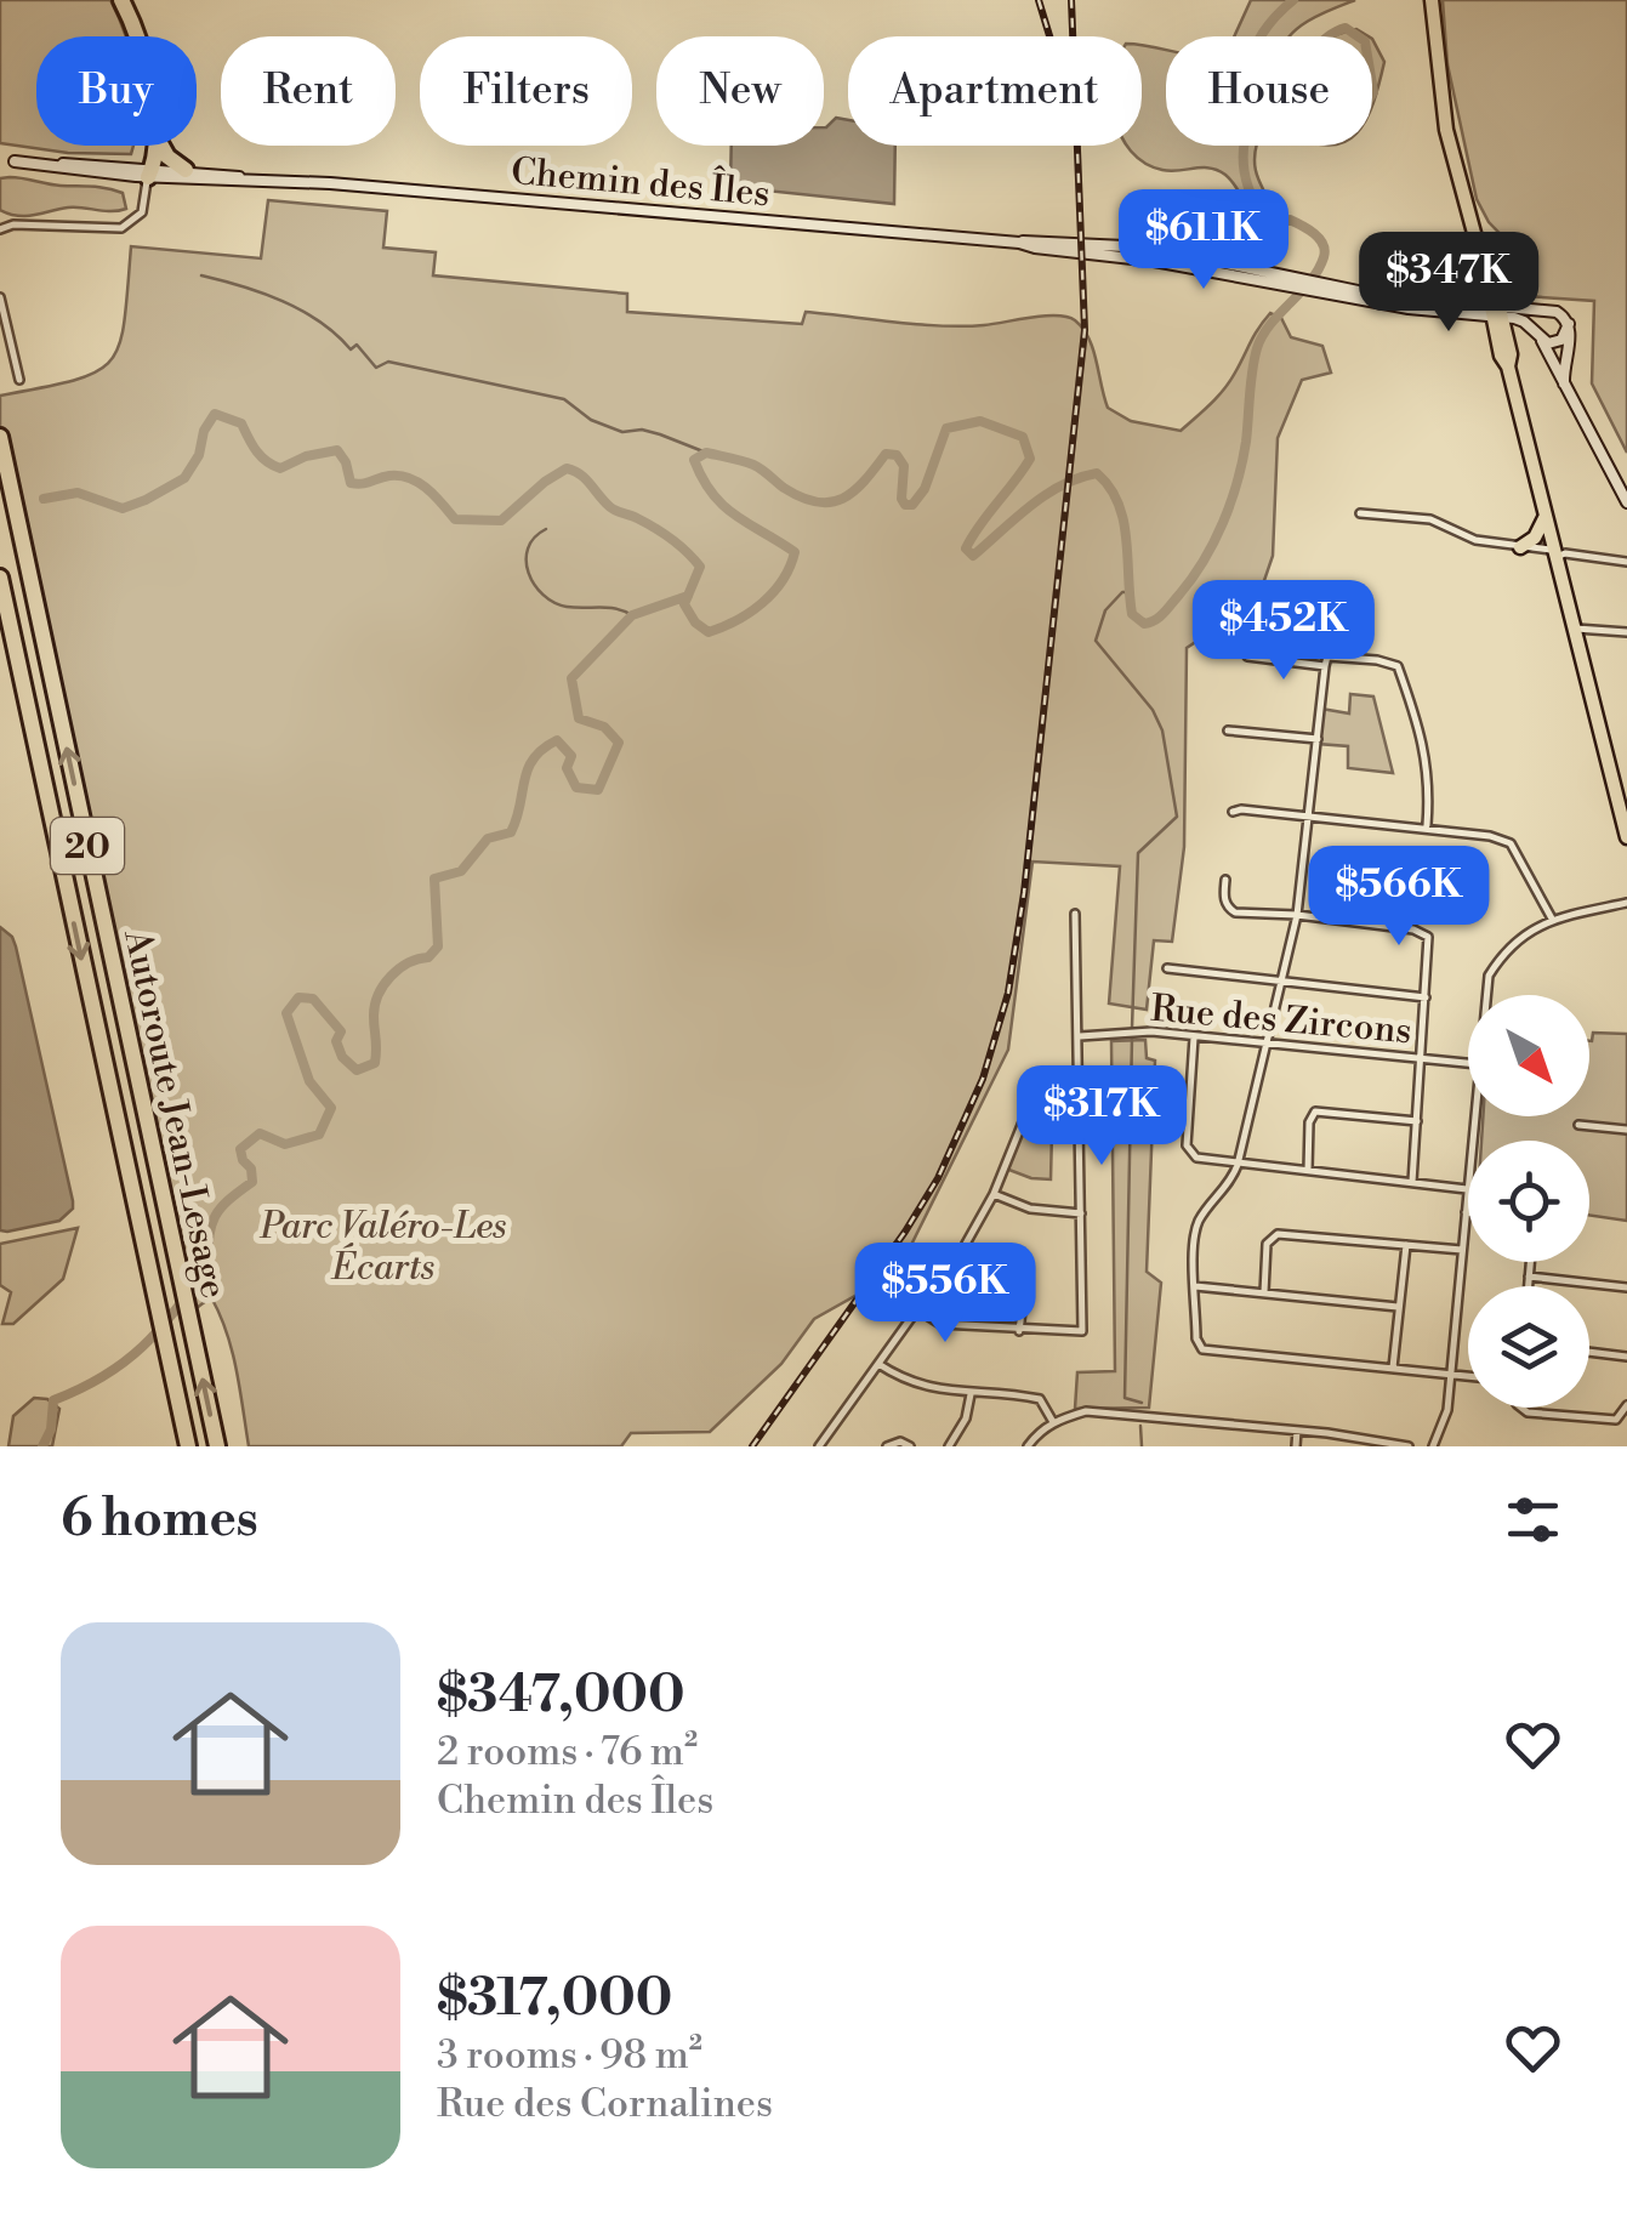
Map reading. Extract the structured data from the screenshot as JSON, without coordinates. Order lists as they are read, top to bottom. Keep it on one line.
{"streets":{"highway":["20","Autoroute Jean-Lesage"],"main road":["Chemin des Îles"],"street":["Rue des Zircons"]},"parks":["Parc Valéro-Les Écarts"],"north":"bottom right","page":{"chip":["Buy","Rent","Filters","New","Apartment","House"],"price":["$611K","$347K","$452K","$566K","$317K","$556K"],"heading":"6 homes","list":[{"name":"$347,000","note":"2 rooms · 76 m² · Chemin des Îles"},{"name":"$317,000","note":"3 rooms · 98 m² · Rue des Cornalines"}]}}
